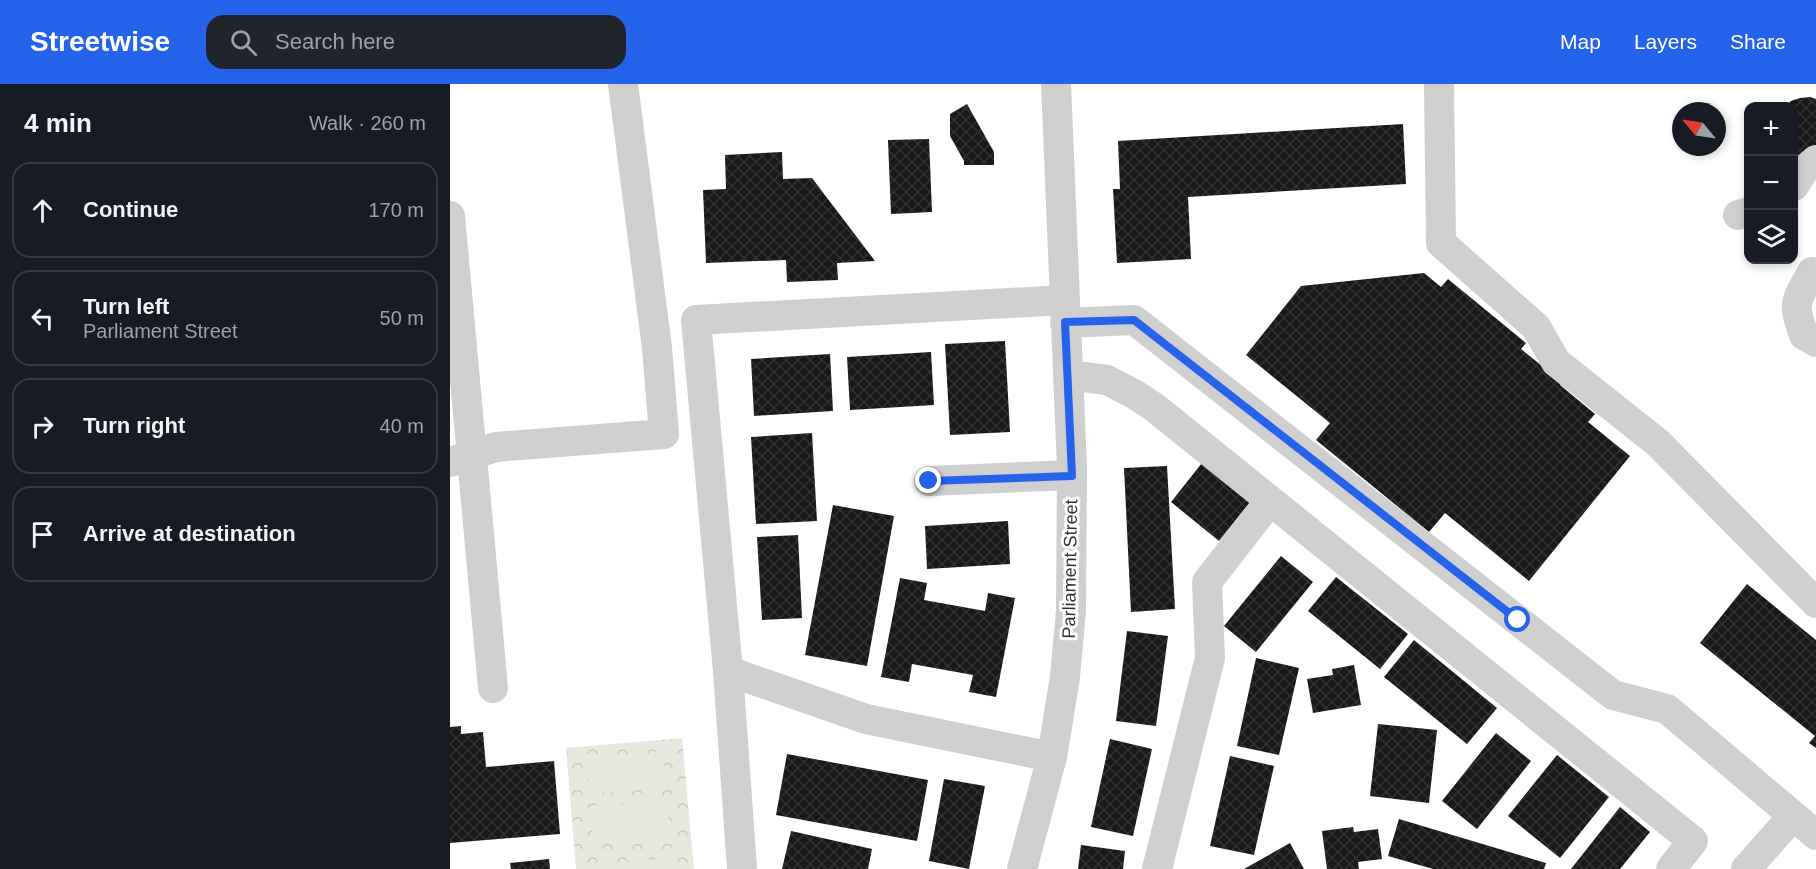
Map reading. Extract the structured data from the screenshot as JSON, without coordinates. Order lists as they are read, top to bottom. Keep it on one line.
{"streets":{"street":["Parliament Street"]},"north":"top left","page":{"header":"Streetwise","search":"Search here","nav":["Map","Layers","Share"],"heading":["4 min","Walk · 260 m"],"map_buttons":["+","−"],"list":[["Continue","170 m"],["Turn left","Parliament Street","50 m"],["Turn right","40 m"],"Arrive at destination"]}}
